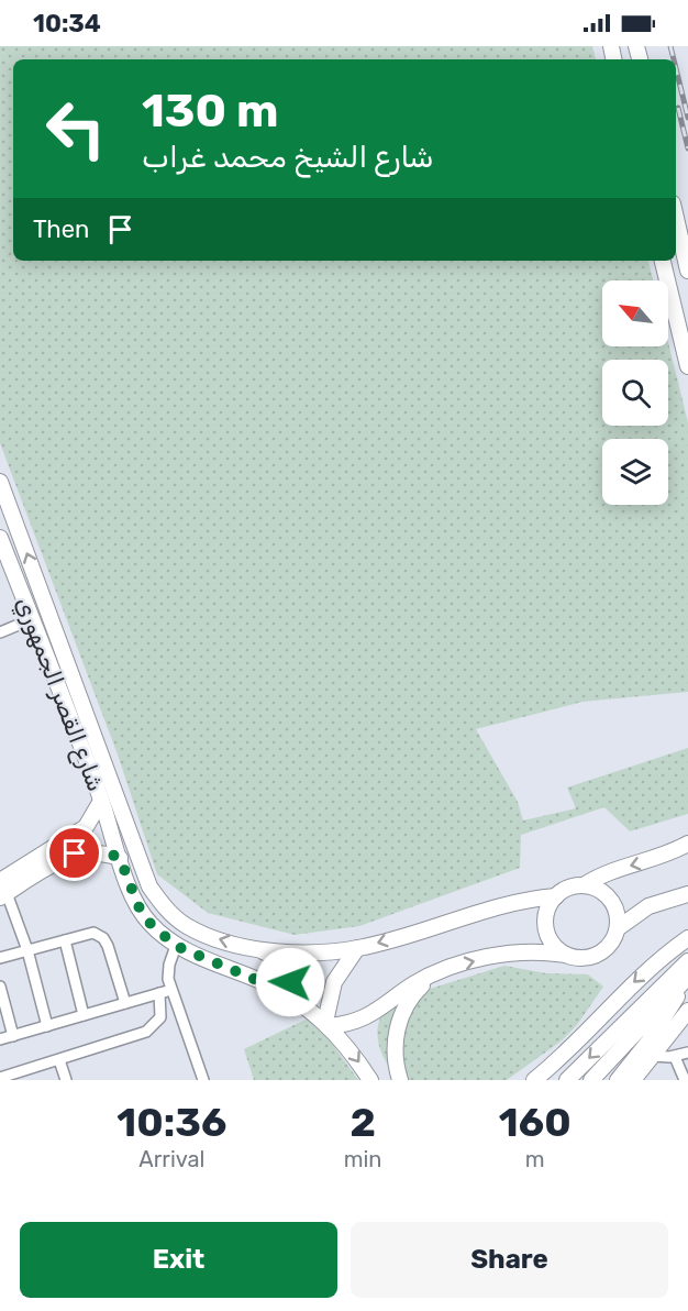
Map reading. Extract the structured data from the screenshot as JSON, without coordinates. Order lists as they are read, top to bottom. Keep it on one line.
{"streets":{"main road":["شارع القصر الجمهوري"]},"north":"top left","page":{"status":"10:34","turn":["130 m","شارع الشيخ محمد غراب"],"then":"Then","eta":["10:36","Arrival","2","min","160","m"],"buttons":["Exit","Share"]}}
